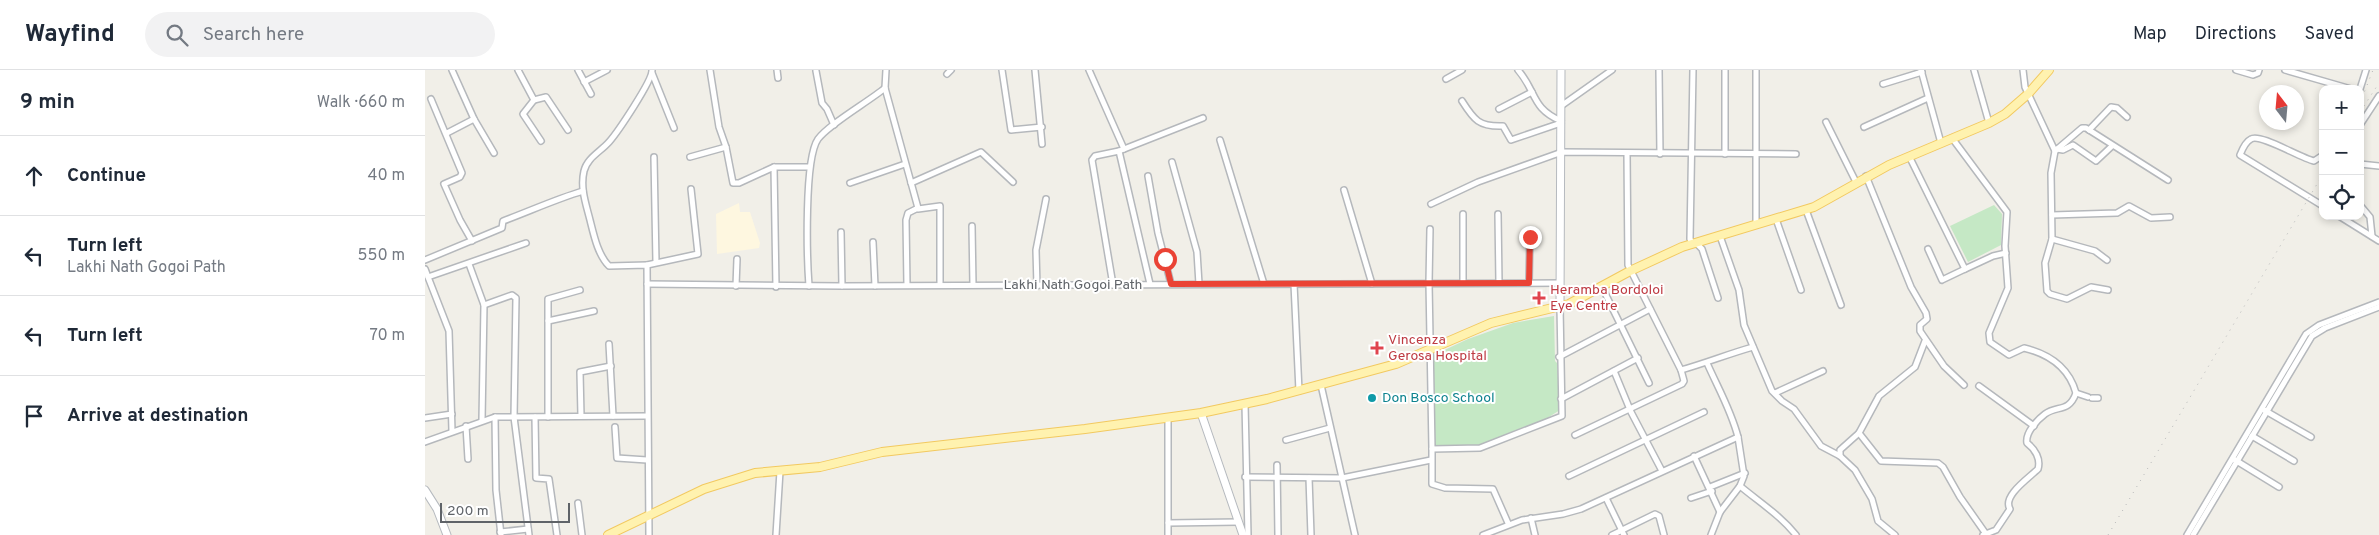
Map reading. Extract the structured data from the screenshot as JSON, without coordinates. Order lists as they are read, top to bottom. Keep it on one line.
{"streets":{"street":["Lakhi Nath Gogoi Path"]},"places":{"health":["Heramba Bordoloi Eye Centre","Vincenza Gerosa Hospital"],"other":["Don Bosco School"]},"scale_bar":"200 m","north":"top","page":{"header":"Wayfind","search":"Search here","nav":["Map","Directions","Saved"],"heading":["9 min","Walk · 660 m"],"map_buttons":["+","−"],"list":[["Continue","40 m"],["Turn left","Lakhi Nath Gogoi Path","550 m"],["Turn left","70 m"],"Arrive at destination"],"scale":"200 m"}}
